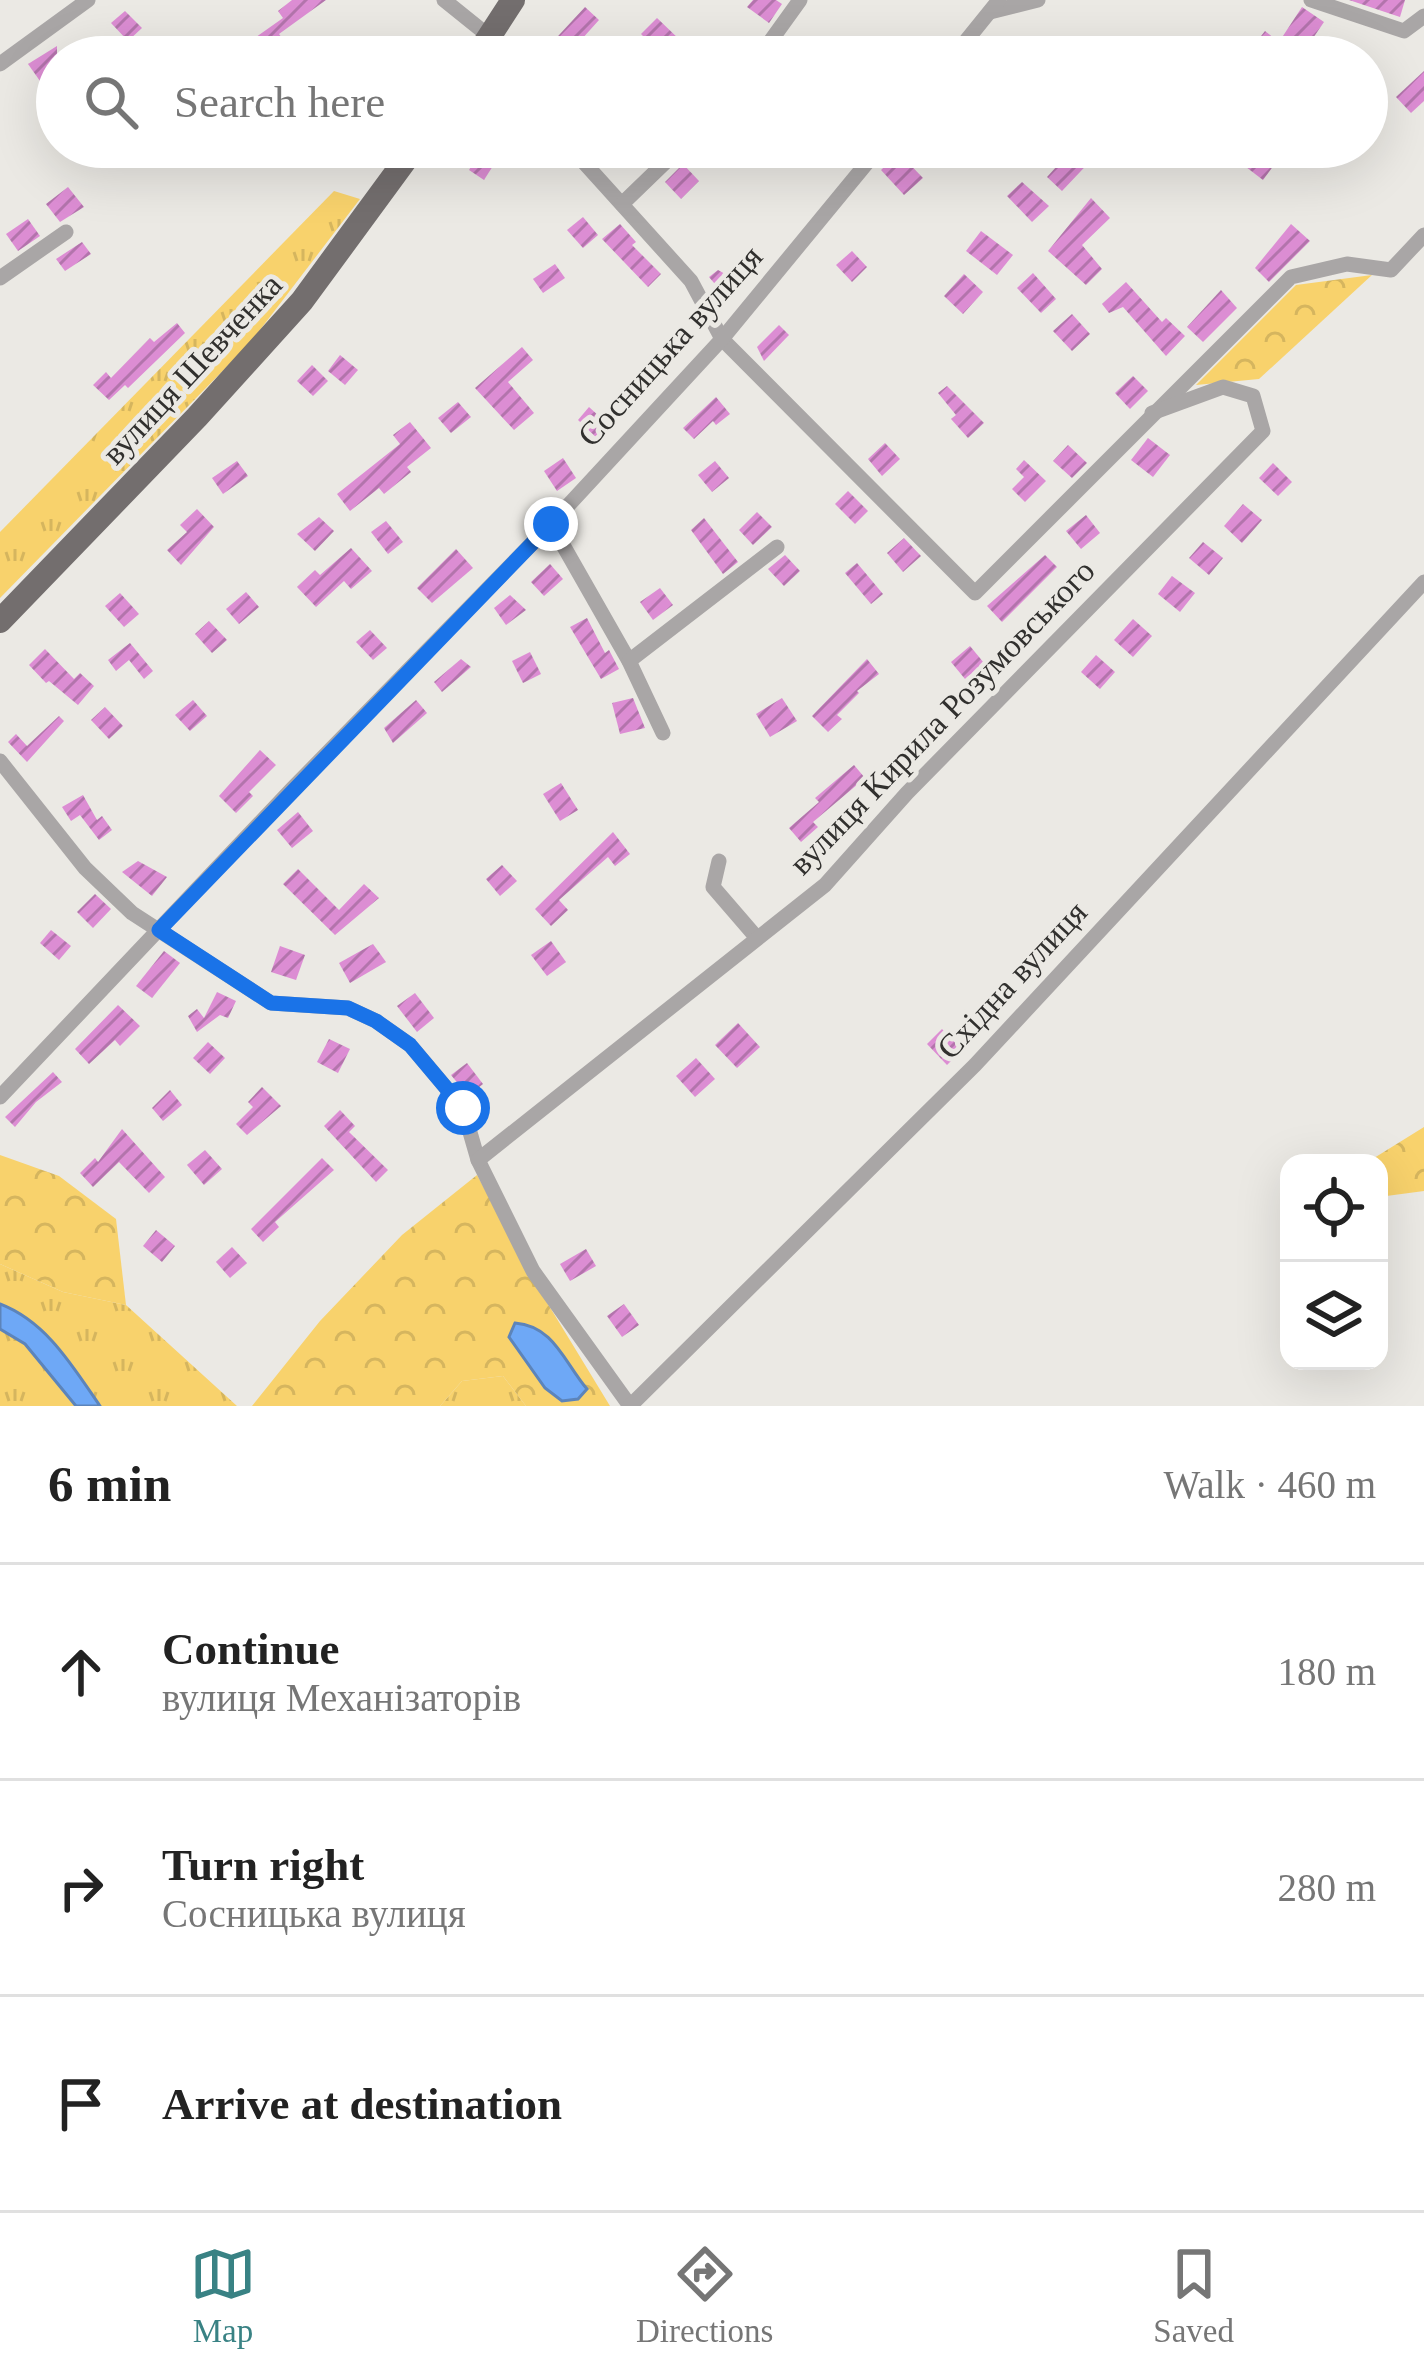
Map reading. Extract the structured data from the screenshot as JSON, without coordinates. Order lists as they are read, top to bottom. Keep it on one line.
{"streets":{"main road":["вулиця Шевченка"],"street":["Сосницька вулиця","вулиця Кирила Розумовського","Східна вулиця"]},"crossings":[["Сосницька вулиця","вулиця Кирила Розумовського"]],"page":{"search":"Search here","heading":["6 min","Walk · 460 m"],"list":[["Continue","вулиця Механізаторів","180 m"],["Turn right","Сосницька вулиця","280 m"],"Arrive at destination"],"nav":["Map","Directions","Saved"]}}
